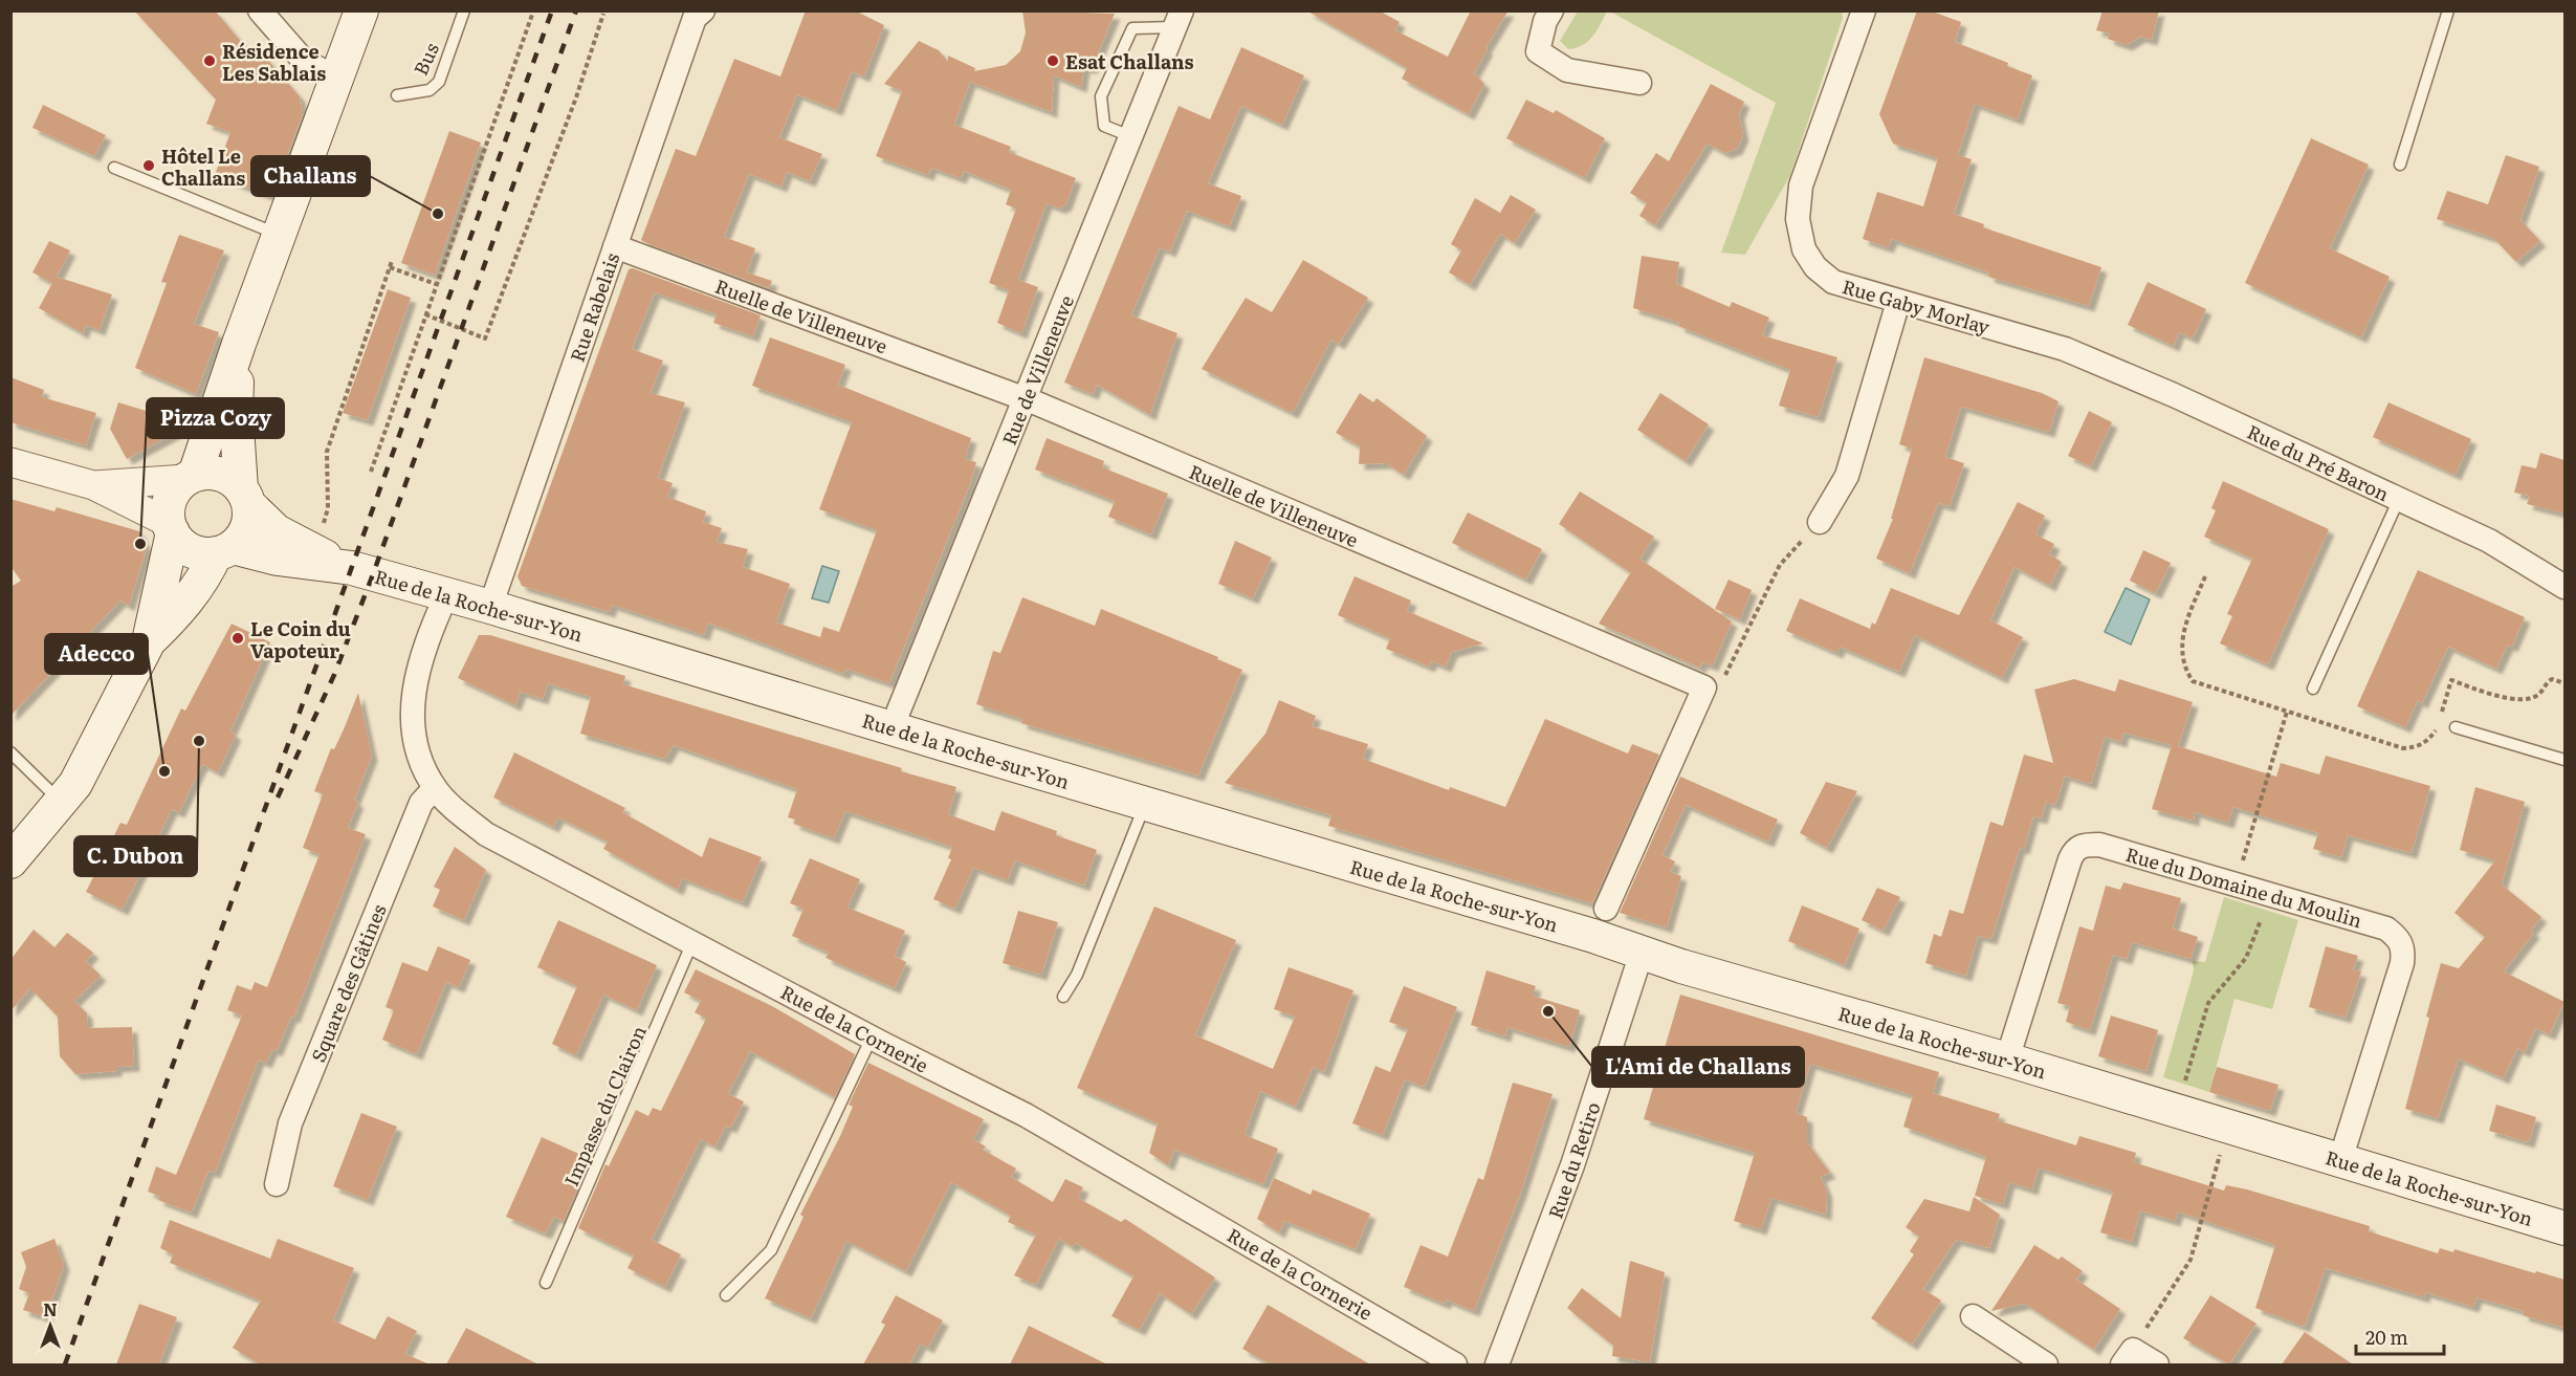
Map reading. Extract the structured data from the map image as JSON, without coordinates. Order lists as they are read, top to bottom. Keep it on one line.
{"streets":{"main road":["Rue de la Roche-sur-Yon"],"street":["Rue Gaby Morlay","Rue Rabelais","Ruelle de Villeneuve","Rue de Villeneuve","Rue du Pré Baron","Rue du Domaine du Moulin","Square des Gâtines","Rue de la Cornerie","Rue du Retiro"],"lane":["Bus","Impasse du Clairon"]},"crossings":[["Rue Gaby Morlay","Rue du Pré Baron"],["Rue Rabelais","Ruelle de Villeneuve"],["Rue Rabelais","Rue de la Roche-sur-Yon"],["Ruelle de Villeneuve","Rue de Villeneuve"],["Rue de Villeneuve","Rue de la Roche-sur-Yon"],["Rue de la Roche-sur-Yon","Rue du Domaine du Moulin"],["Rue de la Roche-sur-Yon","Rue de la Cornerie"],["Rue de la Roche-sur-Yon","Rue du Retiro"],["Square des Gâtines","Rue de la Cornerie"],["Rue de la Cornerie","Impasse du Clairon"]],"places":["Résidence Les Sablais","Esat Challans","Hôtel Le Challans","Challans","Pizza Cozy","Le Coin du Vapoteur","C. Dubon","Adecco","L'Ami de Challans"],"scale_bar":"20 m","north":"top"}
